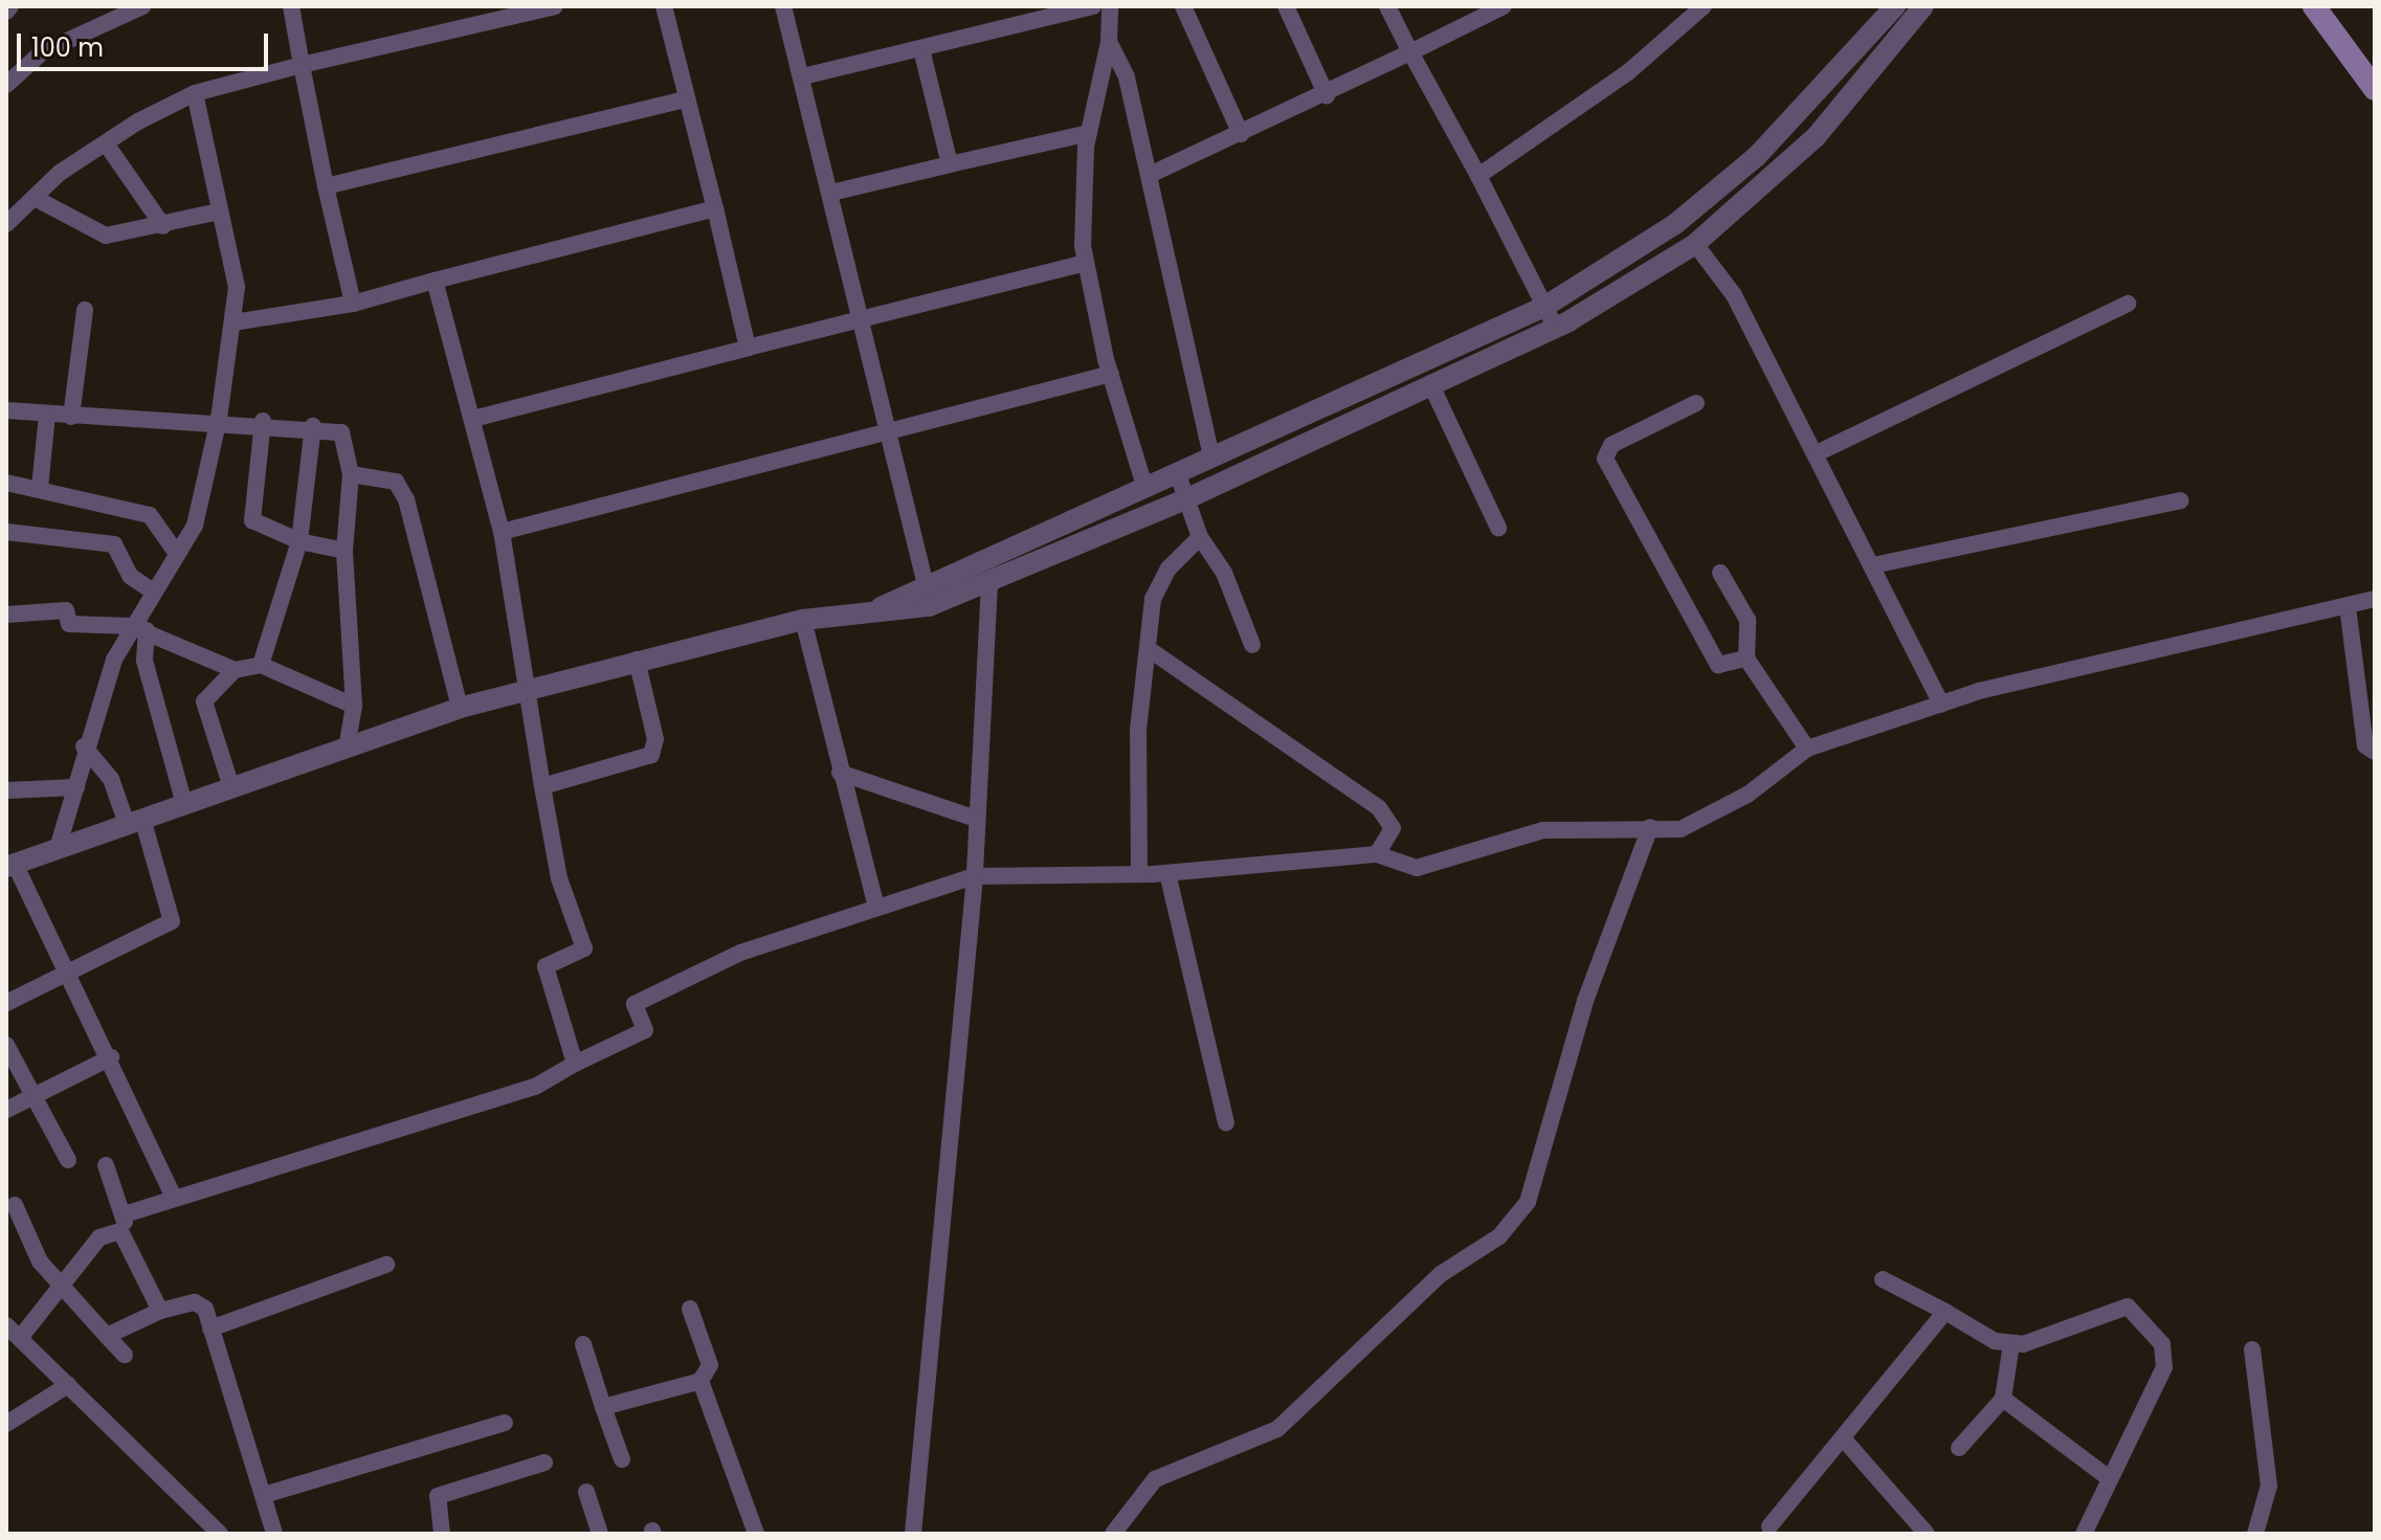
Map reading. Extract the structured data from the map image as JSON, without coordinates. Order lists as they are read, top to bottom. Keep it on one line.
{"scale_bar":"100 m"}
